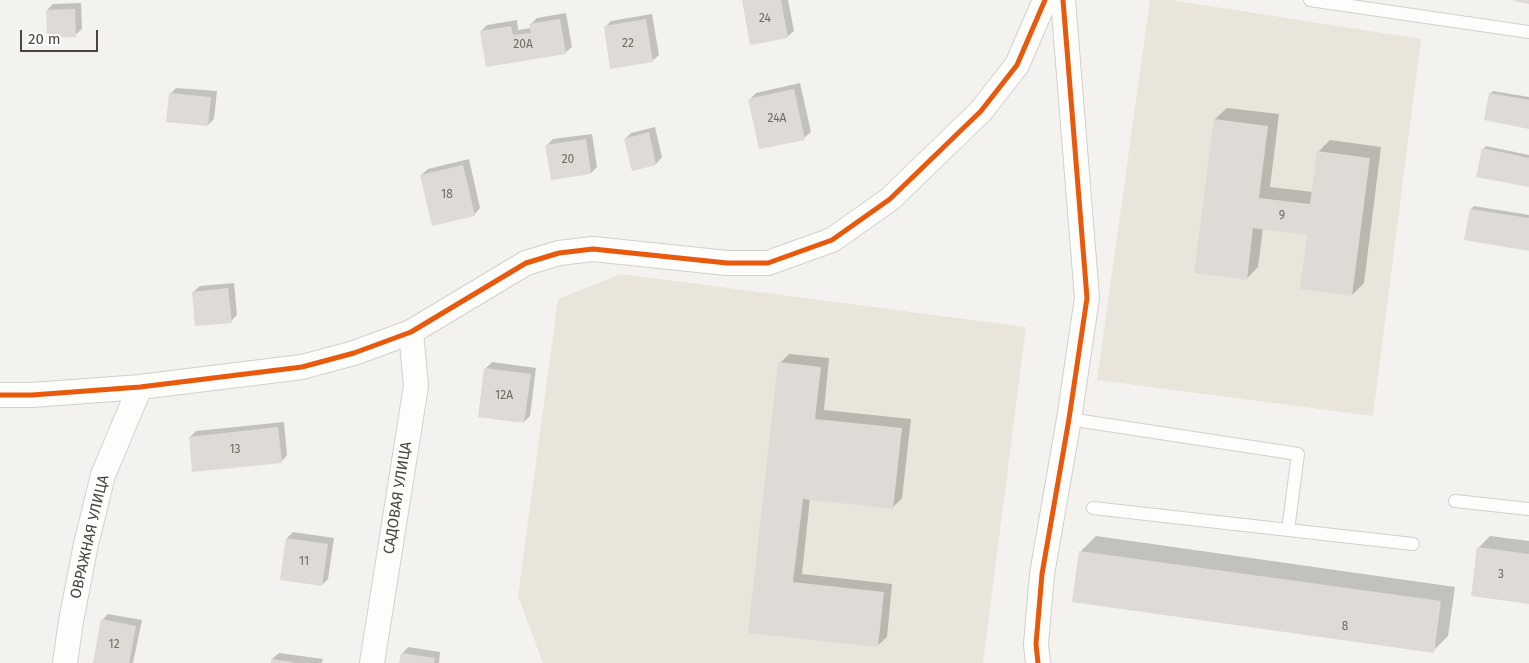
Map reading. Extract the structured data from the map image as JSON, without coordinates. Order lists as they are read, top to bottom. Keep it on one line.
{"streets":{"street":["САДОВАЯ УЛИЦА","ОВРАЖНАЯ УЛИЦА"]},"house_numbers":["24","22","20А","24А","20","18","9","12А","13","11","3","8","12"],"scale_bar":"20 m"}
